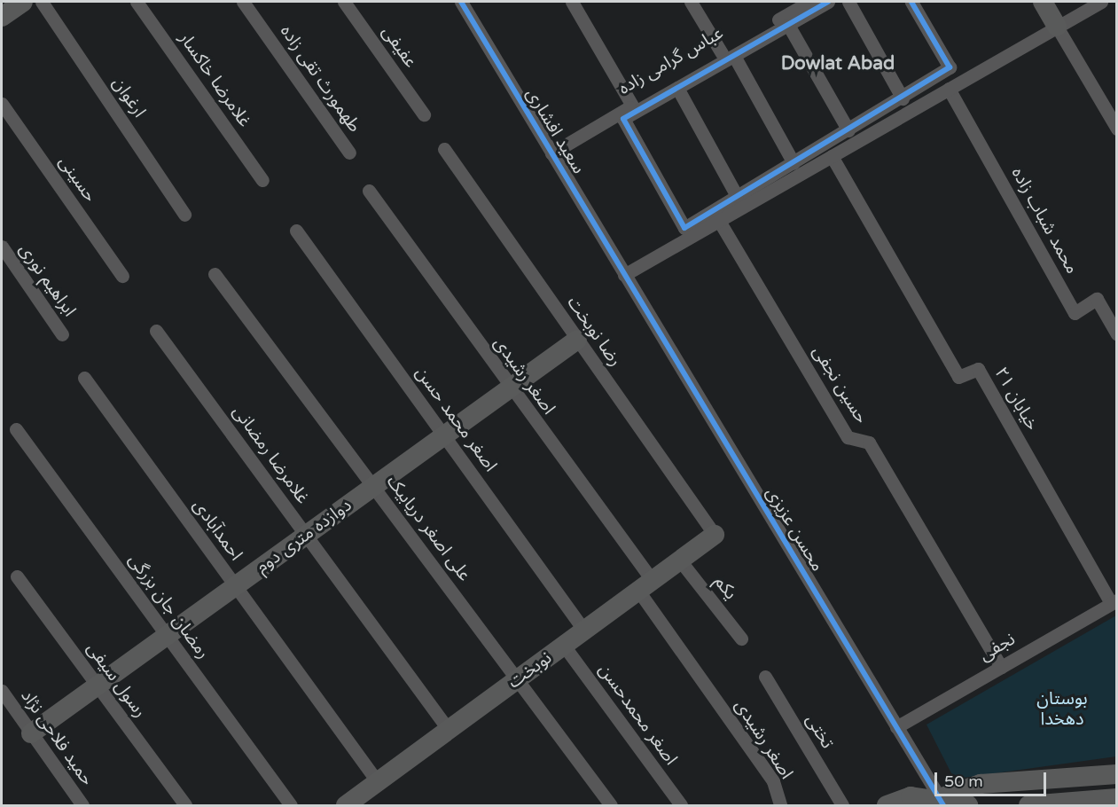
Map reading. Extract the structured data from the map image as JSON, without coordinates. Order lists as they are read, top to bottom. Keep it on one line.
{"streets":{"street":["عفیفی","عباس گرامی زاده","طهمورث تقی زاده","غلامرضا خاکسار","ارغوان","سعید افشاری","حسینی","محمد شباب زاده","ابراهیم نوری","رضا نوبخت","اصغر رشیدی","حسین نجفی","خیابان ۲۱","اصغر محمد حسن","غلامرضا رمضانی","علی اصغر دریابیک","محسن عزیزی","احمدآبادی","دوازده متری دوم","یکم","رمضان جان بزرگی","نجفی","نوبخت","رسول سیفی","اصغر محمدحسن","تختی","حمید فلاحی نژاد"]},"crossings":[["عباس گرامی زاده","سعید افشاری"],["سعید افشاری","محسن عزیزی"],["رضا نوبخت","دوازده متری دوم"],["رضا نوبخت","نوبخت"],["اصغر رشیدی","دوازده متری دوم"],["اصغر رشیدی","نوبخت"],["حسین نجفی","نجفی"],["خیابان ۲۱","نجفی"],["اصغر محمد حسن","دوازده متری دوم"],["اصغر محمد حسن","نوبخت"],["غلامرضا رمضانی","دوازده متری دوم"],["غلامرضا رمضانی","نوبخت"],["علی اصغر دریابیک","دوازده متری دوم"],["علی اصغر دریابیک","نوبخت"],["محسن عزیزی","نجفی"],["احمدآبادی","دوازده متری دوم"],["احمدآبادی","نوبخت"],["دوازده متری دوم","رمضان جان بزرگی"],["دوازده متری دوم","رسول سیفی"],["دوازده متری دوم","حمید فلاحی نژاد"],["یکم","نوبخت"],["نوبخت","اصغر محمدحسن"]],"districts":["Dowlat Abad"],"parks":["بوستان دهخدا"],"scale_bar":"50 m"}
